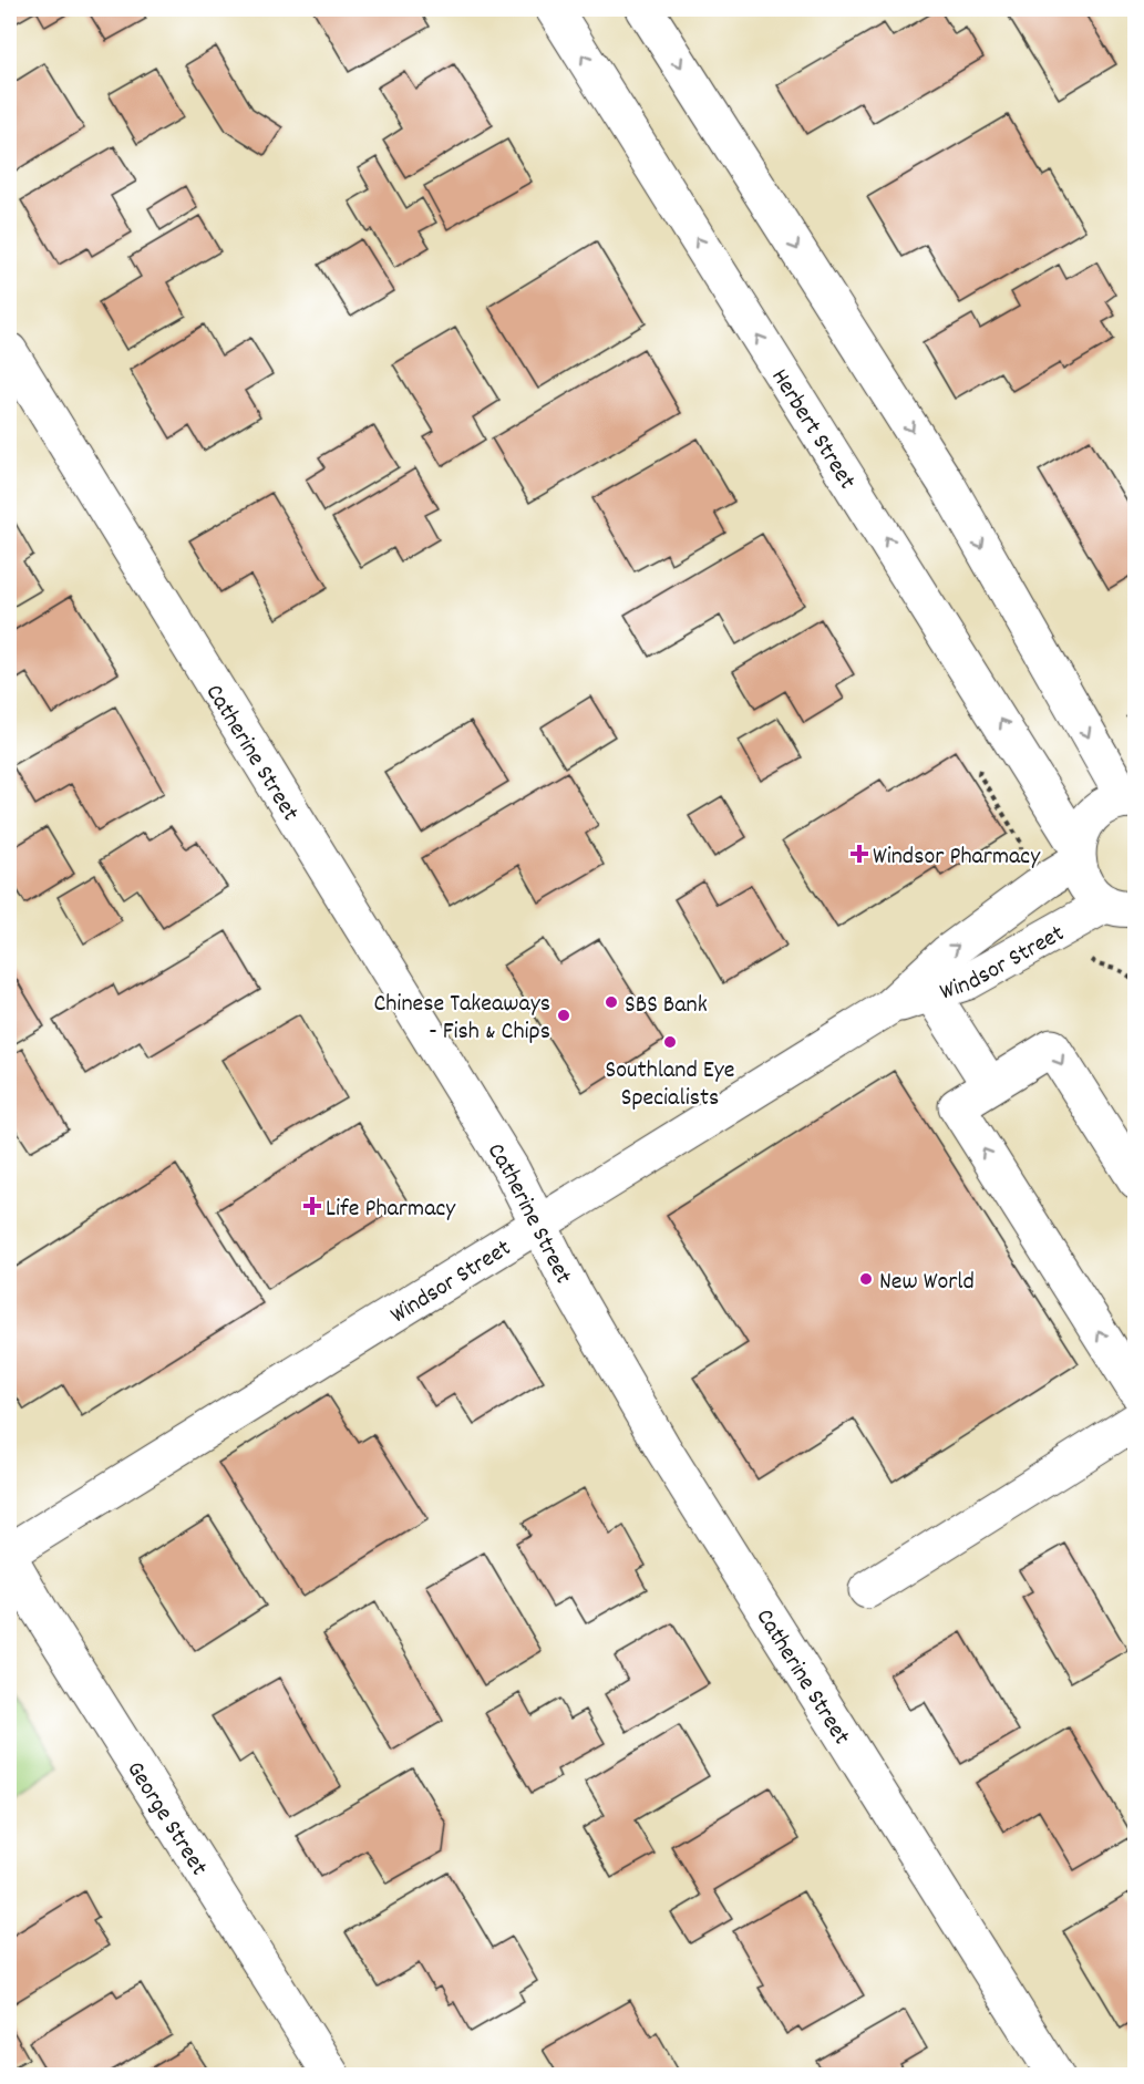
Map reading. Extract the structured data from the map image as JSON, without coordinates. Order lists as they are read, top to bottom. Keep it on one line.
{"streets":{"street":["Herbert Street","Catherine Street","Windsor Street","George Street"]},"crossings":[["Herbert Street","Windsor Street"],["Catherine Street","Windsor Street"],["Windsor Street","George Street"]],"places":{"health":["Windsor Pharmacy","Life Pharmacy"],"other":["SBS Bank","Chinese Takeaways - Fish & Chips","Southland Eye Specialists","New World"]}}
